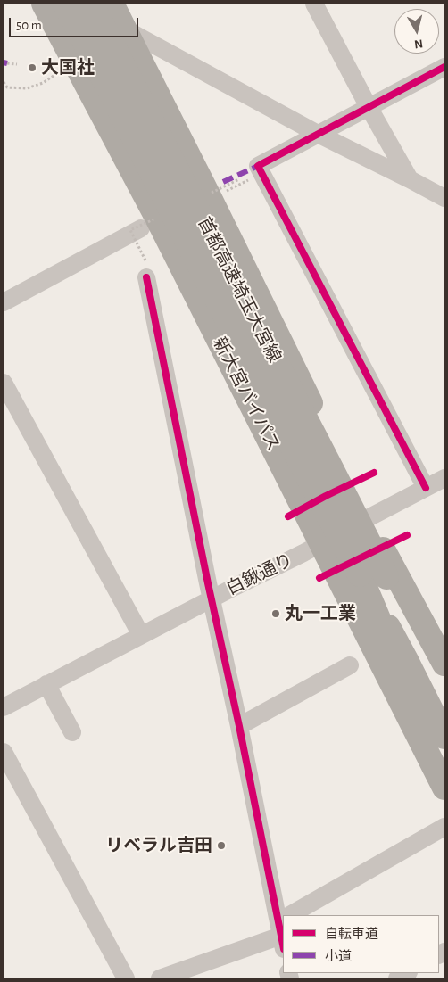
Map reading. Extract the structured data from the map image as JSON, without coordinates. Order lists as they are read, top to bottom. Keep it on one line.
{"streets":{"highway":["首都高速埼玉大宮線","新大宮バイパス"],"street":["白鍬通り"]},"crossings":[["新大宮バイパス","白鍬通り"]],"places":["大国社","丸一工業","リベラル吉田"],"legend":["自転車道","小道"],"scale_bar":"50 m","north":"bottom"}
